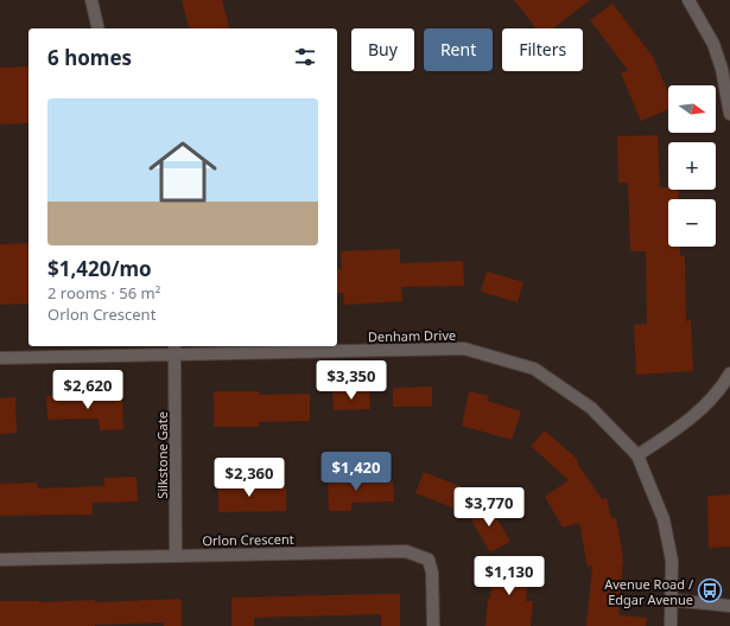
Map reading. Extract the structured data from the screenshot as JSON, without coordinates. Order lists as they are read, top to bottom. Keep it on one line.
{"streets":{"street":["Denham Drive","Silkstone Gate","Orlon Crescent"]},"crossings":[["Denham Drive","Silkstone Gate"],["Silkstone Gate","Orlon Crescent"]],"places":{"bus stop":["Avenue Road / Edgar Avenue"]},"north":"right","page":{"chip":["Buy","Rent","Filters"],"heading":"6 homes","map_buttons":["+","−"],"list":[{"name":"$1,420/mo","note":"2 rooms · 56 m² · Orlon Crescent"}],"price":["$3,350","$2,620","$1,420","$2,360","$3,770","$1,130"]}}
